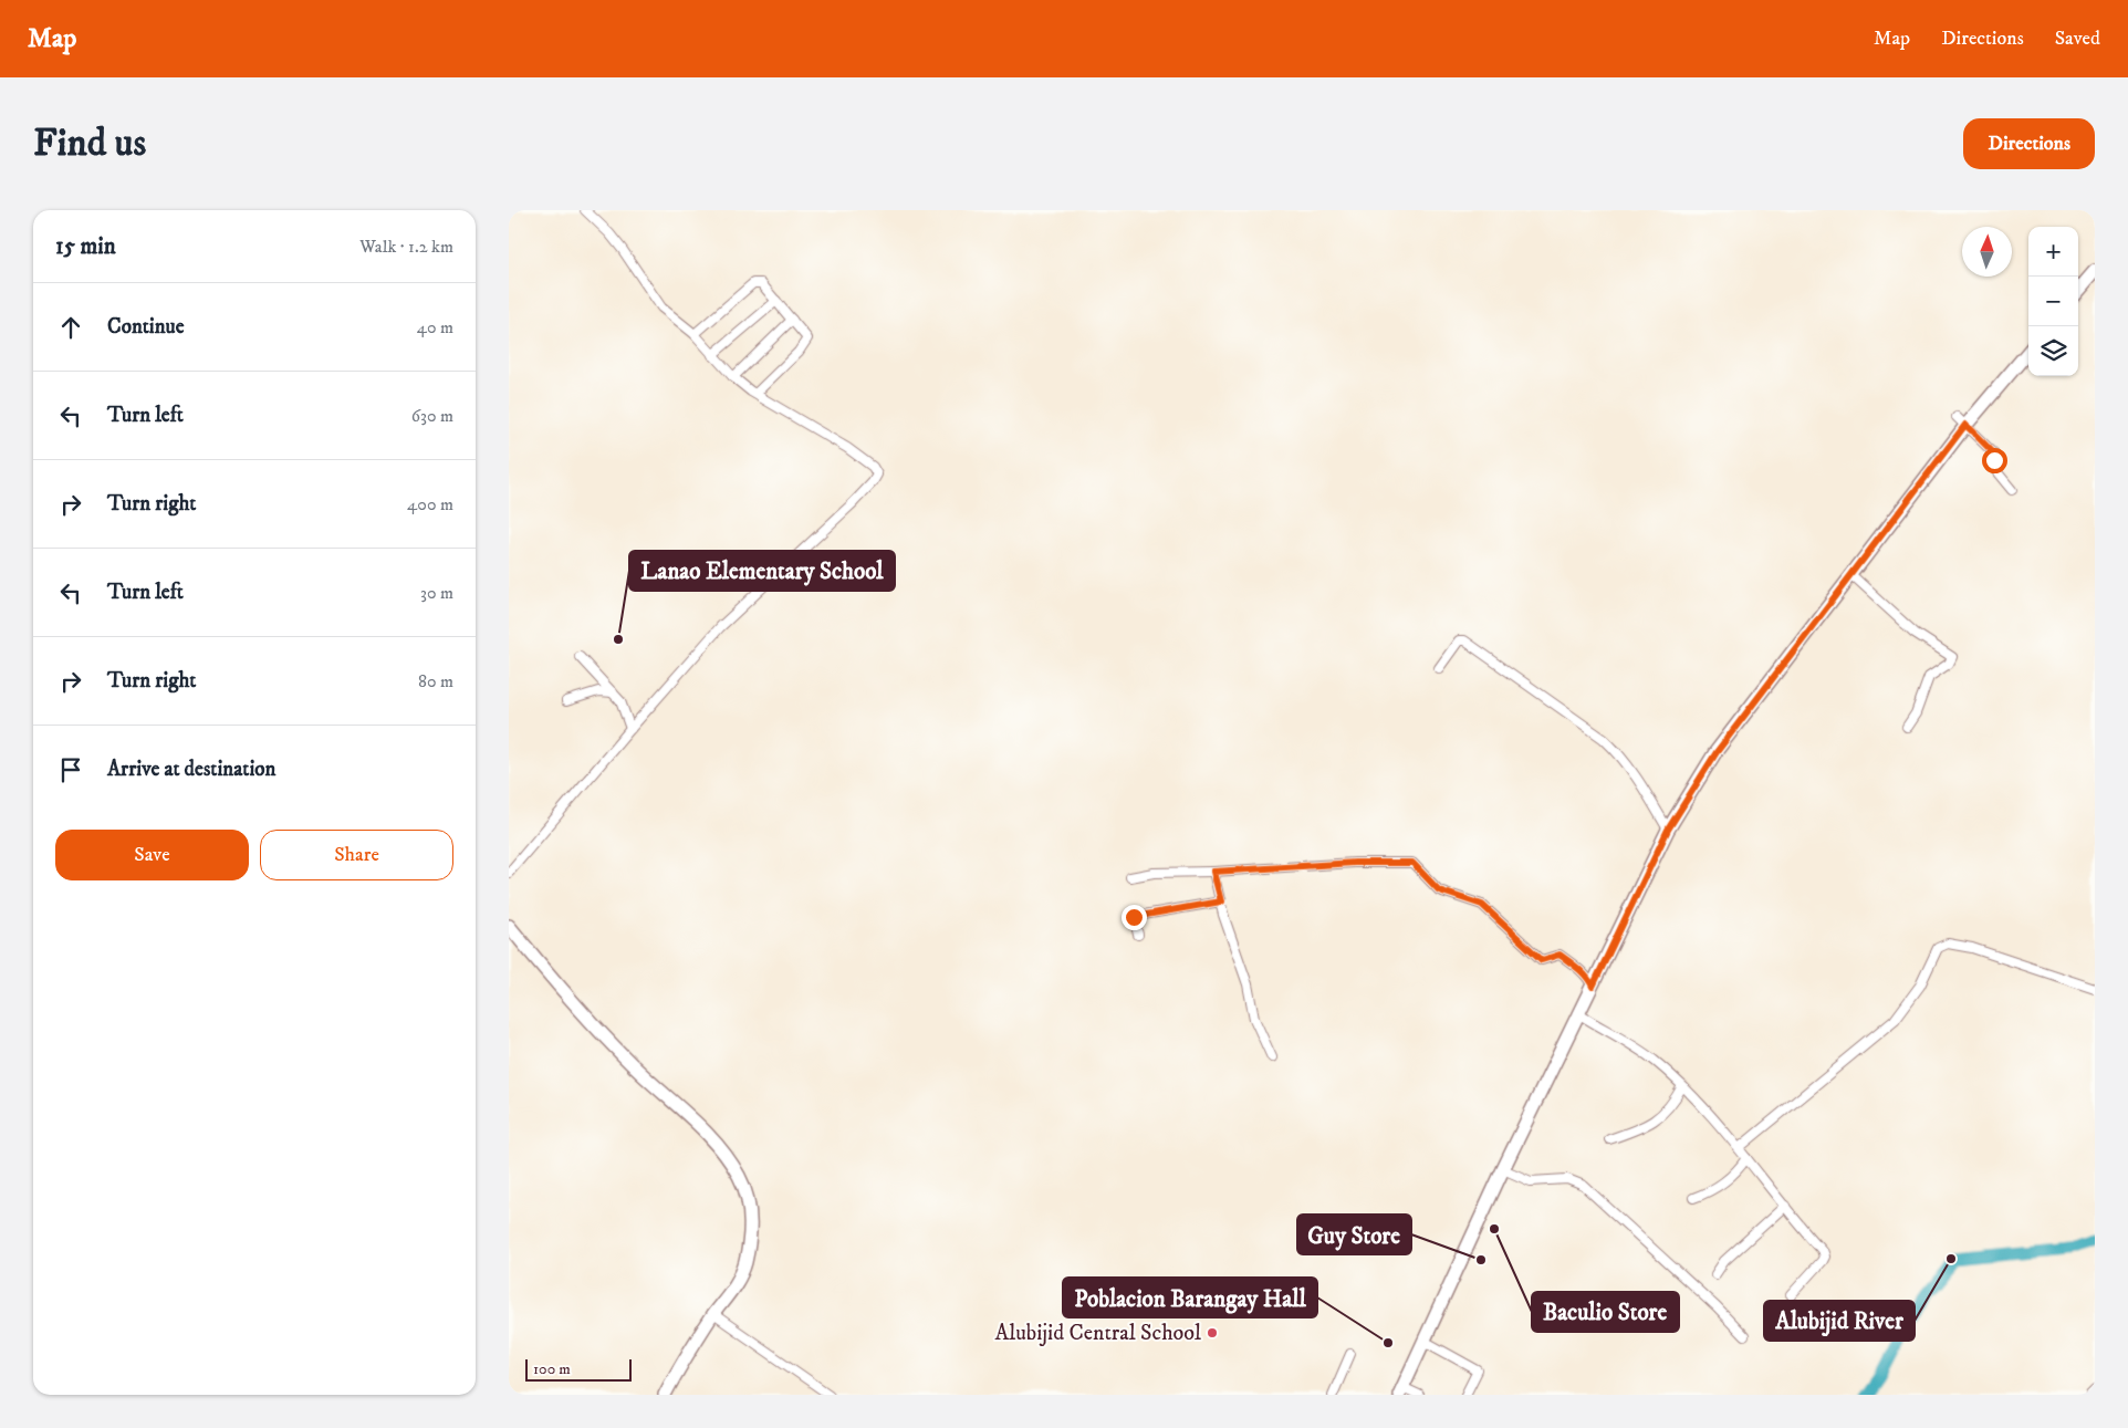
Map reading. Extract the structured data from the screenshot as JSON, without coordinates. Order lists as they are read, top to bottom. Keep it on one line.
{"places":["Lanao Elementary School","Baculio Store","Alubijid River","Guy Store","Alubijid Central School","Poblacion Barangay Hall"],"scale_bar":"100 m","north":"top","page":{"header":"Map","nav":["Map","Directions","Saved"],"buttons":["Directions",["Save","Share"]],"title":"Find us","heading":["15 min","Walk · 1.2 km"],"map_buttons":["+","−"],"list":[["Continue","40 m"],["Turn left","630 m"],["Turn right","400 m"],["Turn left","30 m"],["Turn right","80 m"],"Arrive at destination"],"scale":"100 m"}}
